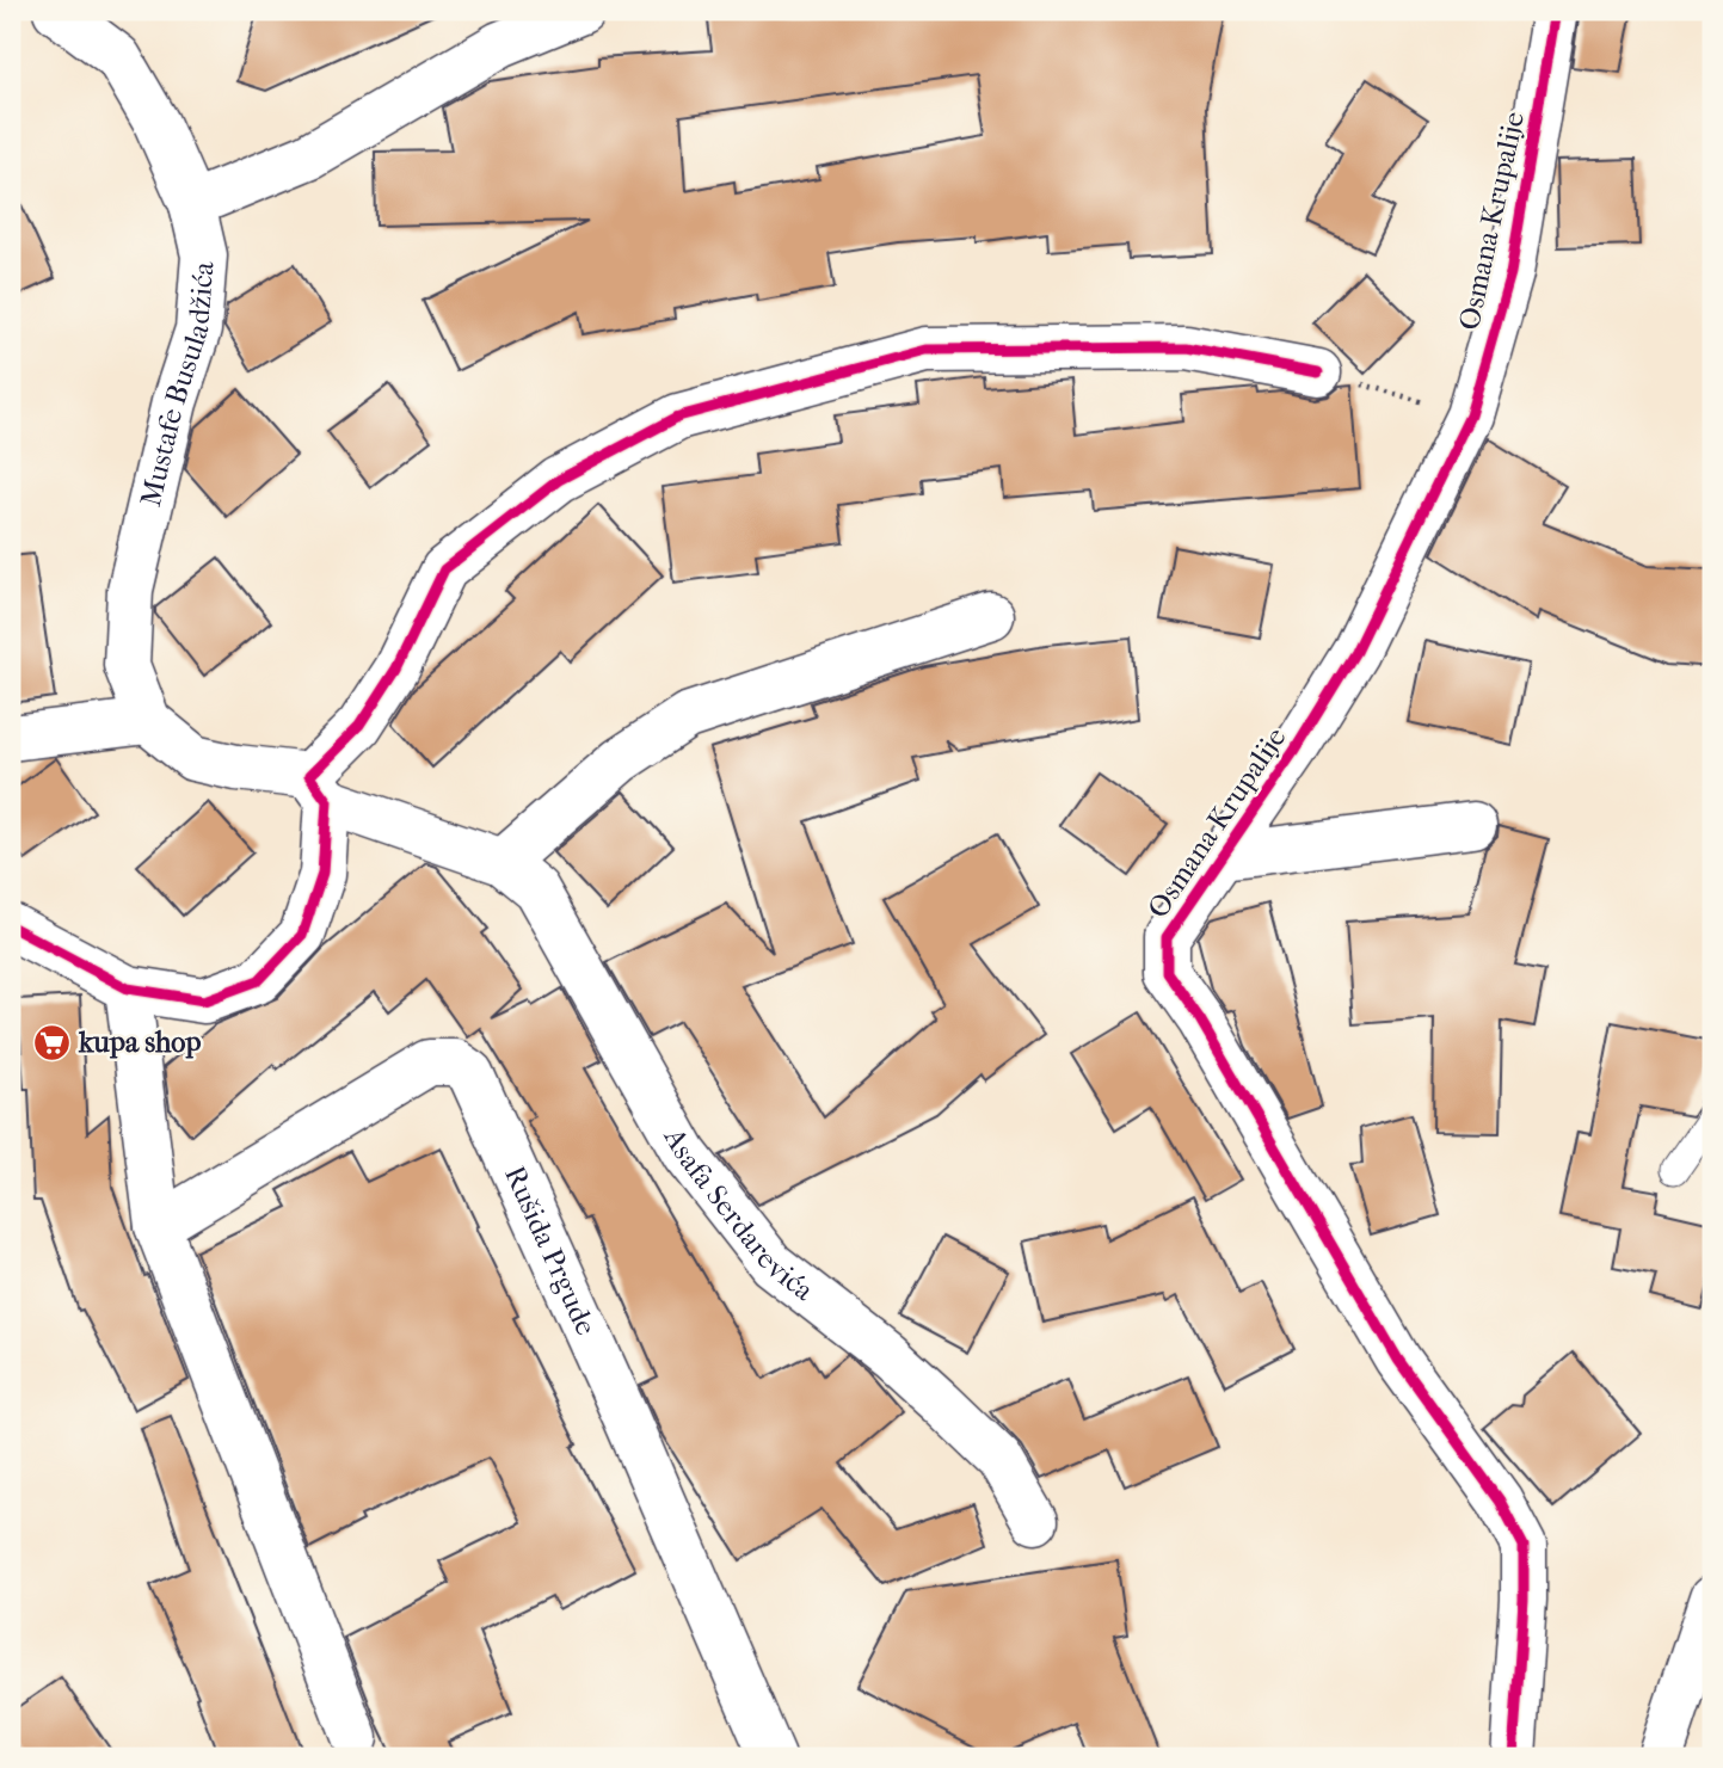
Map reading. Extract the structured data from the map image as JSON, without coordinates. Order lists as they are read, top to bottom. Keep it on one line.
{"streets":{"street":["Osmana Krupalije","Mustafe Busuladžića","Asafa Serdarevića","Rušida Prgude"]},"crossings":[["Mustafe Busuladžića","Asafa Serdarevića"]],"places":{"supermarket":["kupa shop"]}}
